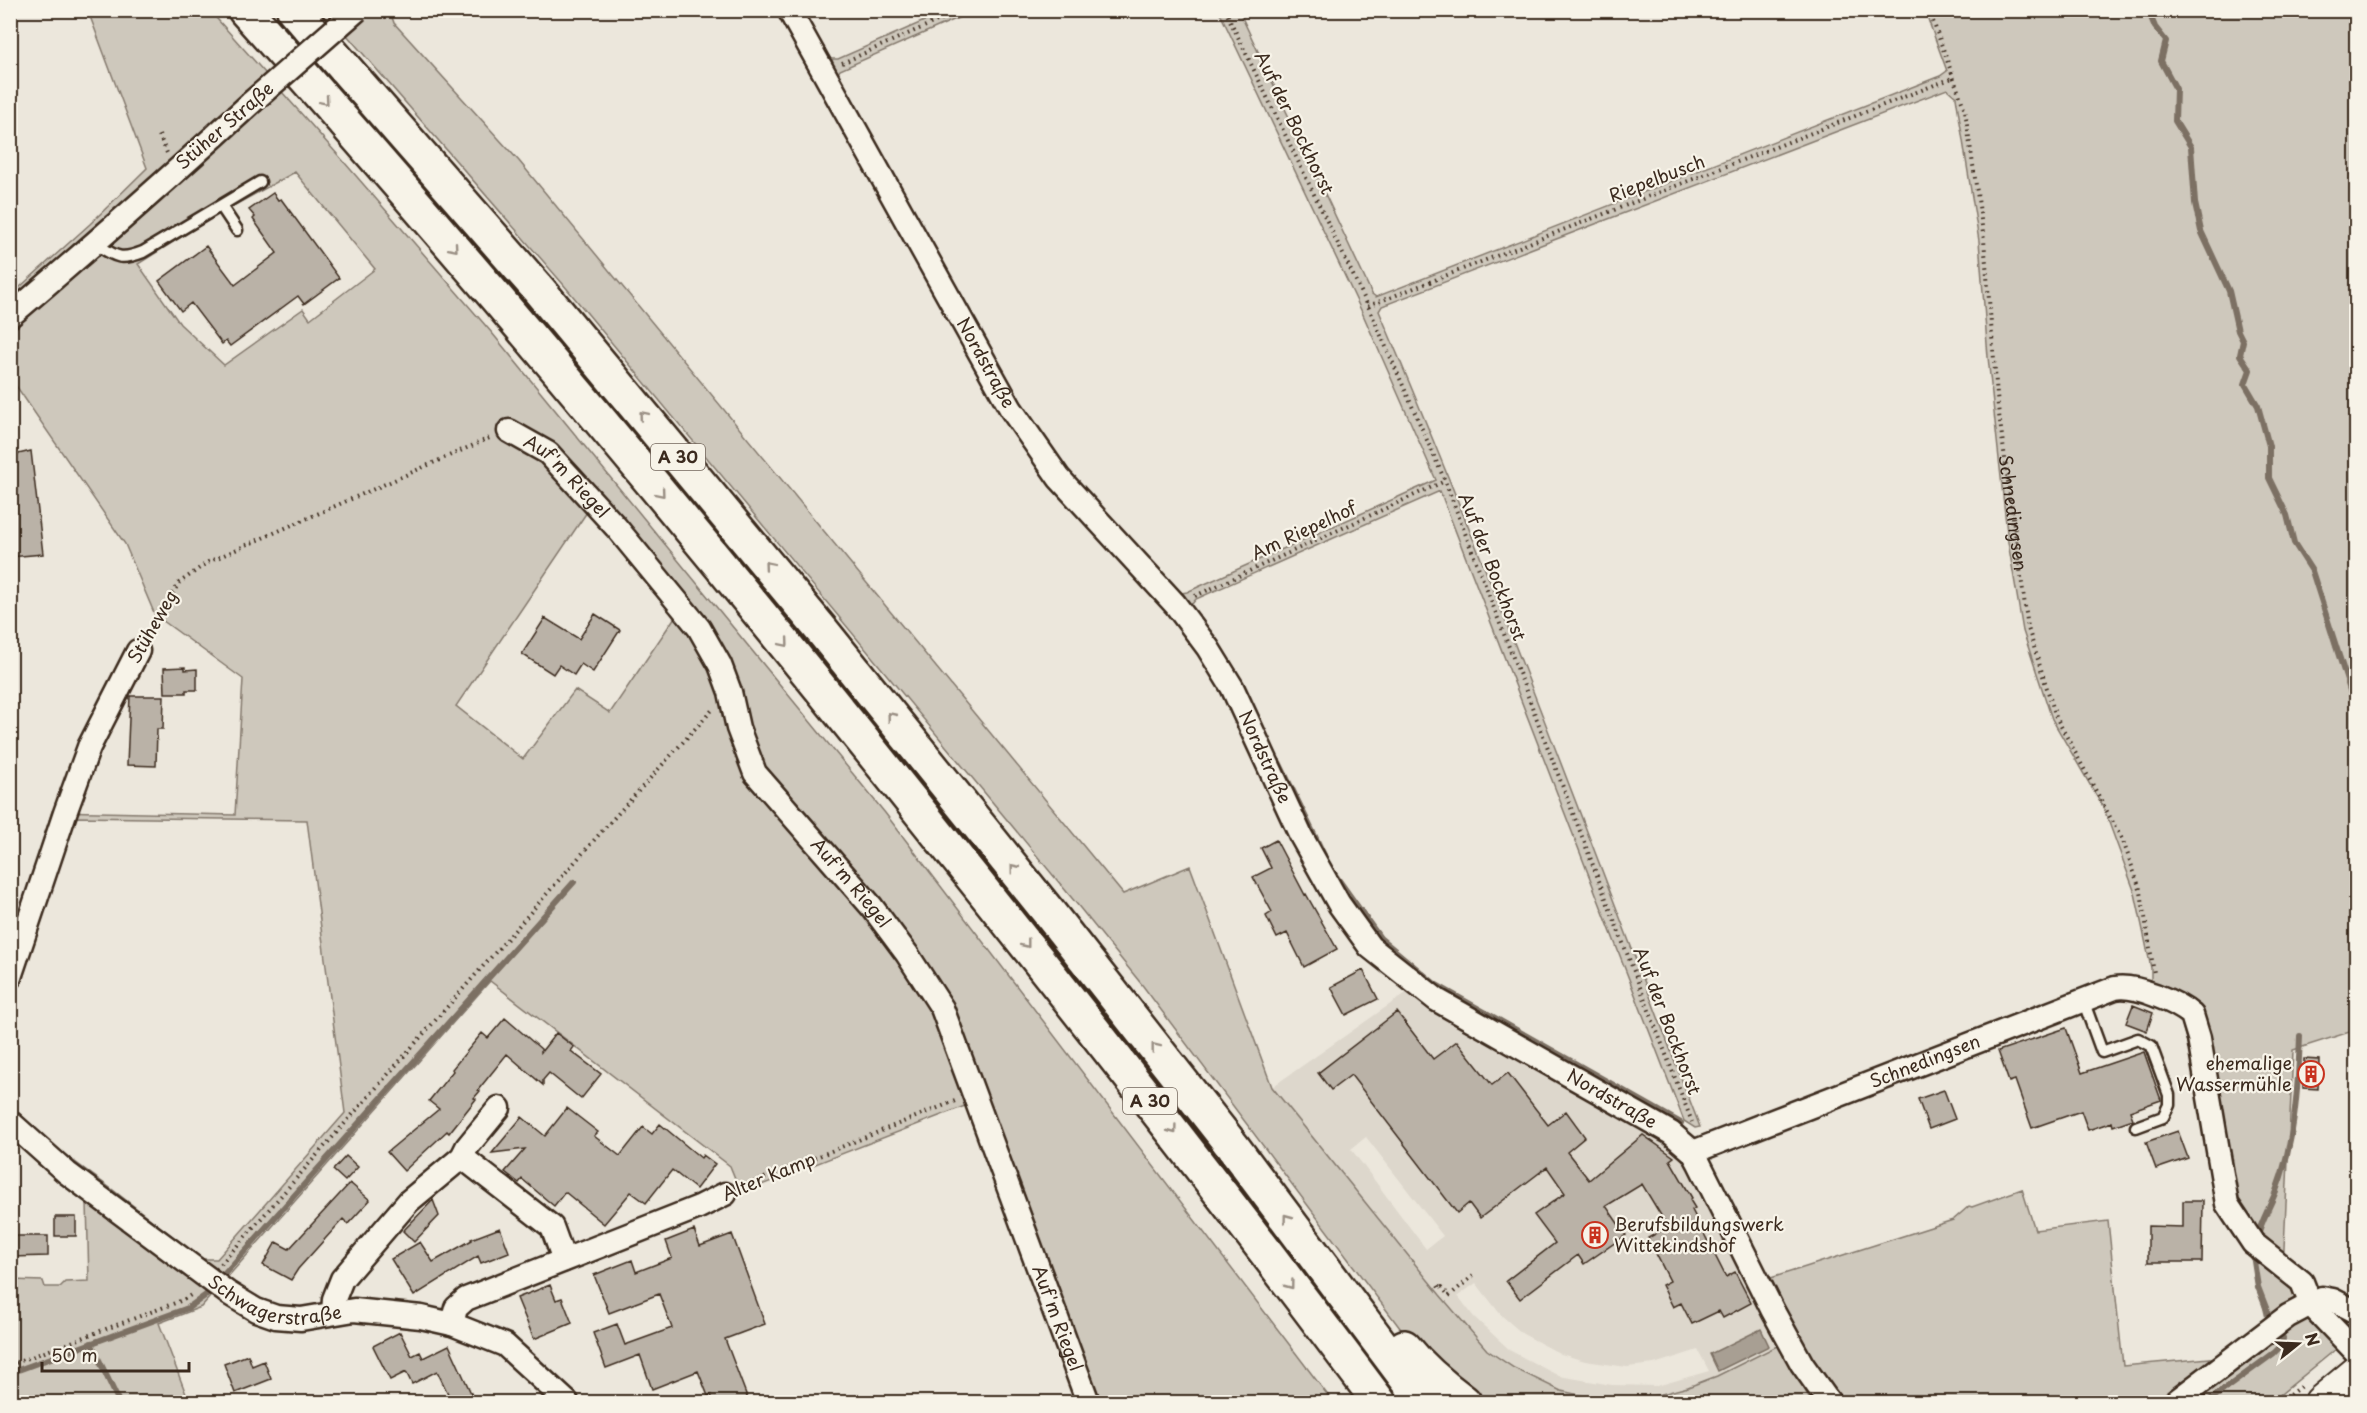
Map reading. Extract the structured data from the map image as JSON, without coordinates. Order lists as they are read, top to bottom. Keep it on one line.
{"streets":{"highway":["A 30"],"street":["Stüher Straße","Nordstraße","Auf'm Riegel","Schnedingsen","Stüheweg","Alter Kamp","Schwagerstraße"],"path":["Auf der Bockhorst","Riepelbusch","Am Riepelhof"]},"crossings":[["Auf der Bockhorst","Riepelbusch"],["Auf der Bockhorst","Nordstraße"],["Auf der Bockhorst","Schnedingsen"],["Auf der Bockhorst","Am Riepelhof"],["Riepelbusch","Schnedingsen"],["Nordstraße","Schnedingsen"],["Nordstraße","Am Riepelhof"],["Auf'm Riegel","Stüheweg"],["Auf'm Riegel","Alter Kamp"],["Alter Kamp","Schwagerstraße"]],"places":{"building":["ehemalige Wassermühle","Berufsbildungswerk Wittekindshof"]},"scale_bar":"50 m","north":"right"}
